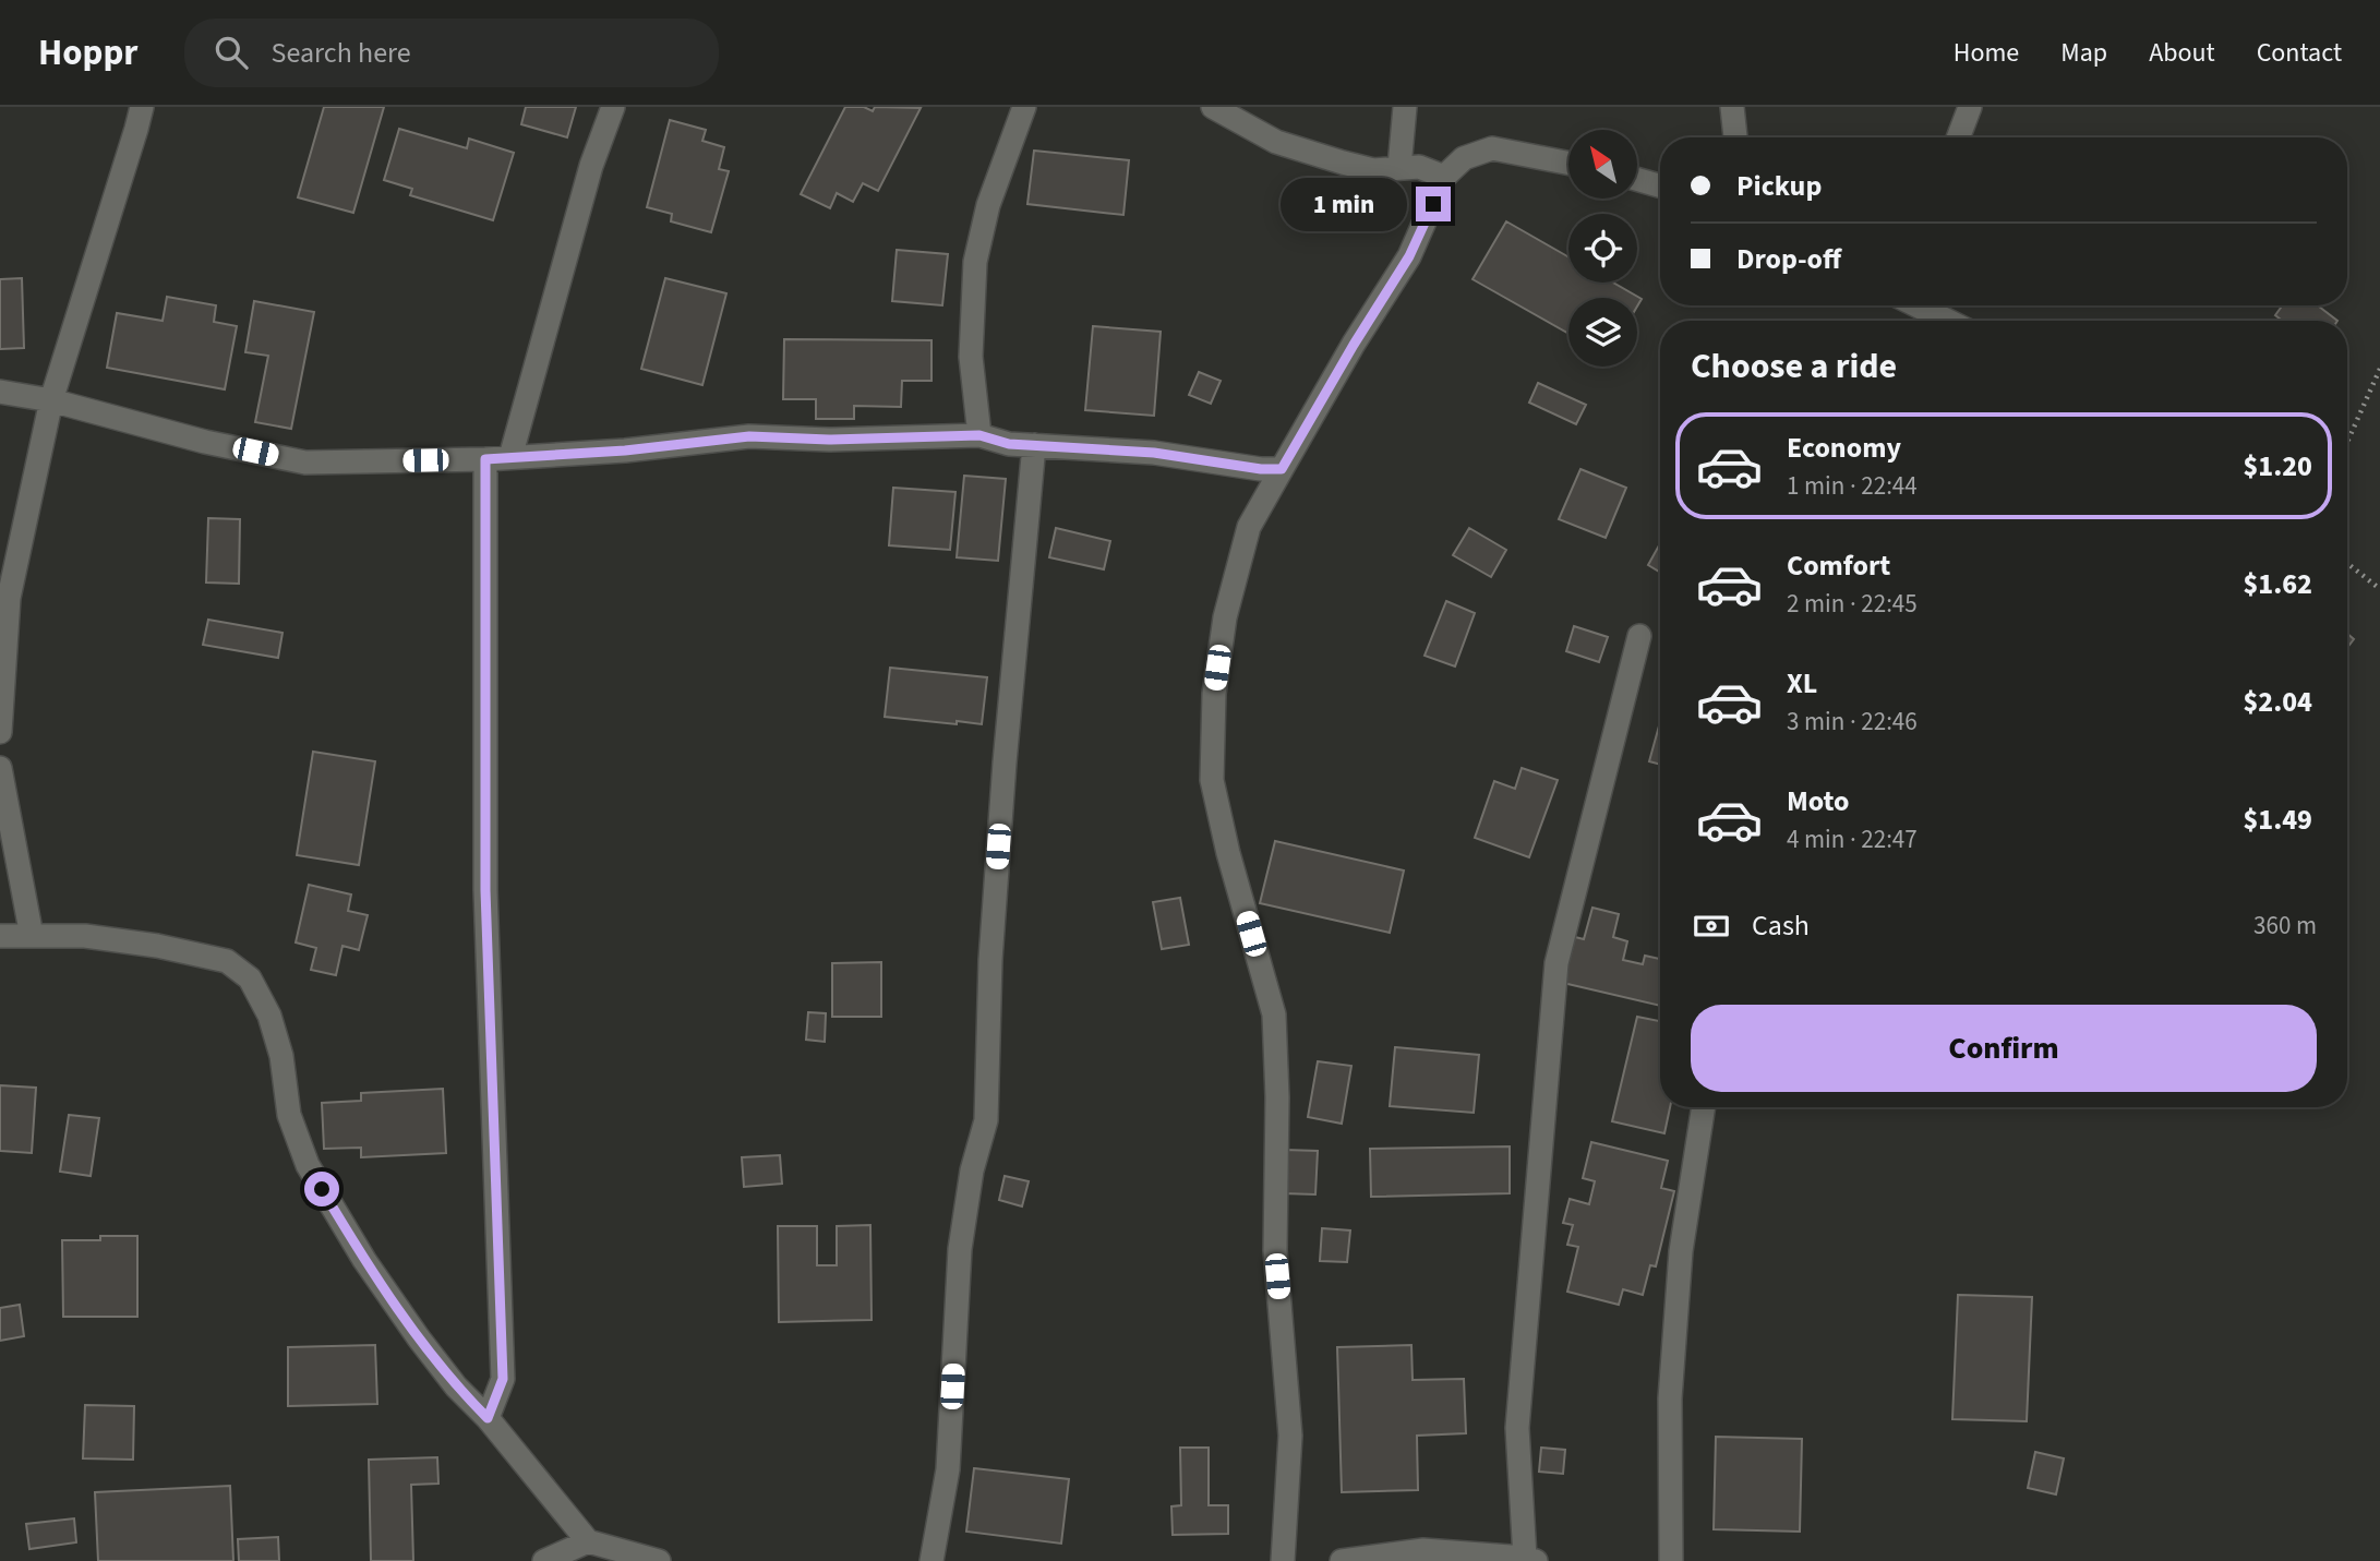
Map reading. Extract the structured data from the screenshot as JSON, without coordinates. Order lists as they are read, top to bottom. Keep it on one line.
{"north":"top left","page":{"header":"Hoppr","search":"Search here","nav":["Home","Map","About","Contact"],"banner":["Pickup","Drop-off"],"bubble":"1 min","heading":"Choose a ride","list":[{"name":"Economy","note":"1 min · 22:44","value":"$1.20"},{"name":"Comfort","note":"2 min · 22:45","value":"$1.62"},{"name":"XL","note":"3 min · 22:46","value":"$2.04"},{"name":"Moto","note":"4 min · 22:47","value":"$1.49"}],"pay":["Cash","360 m"],"buttons":"Confirm"}}
